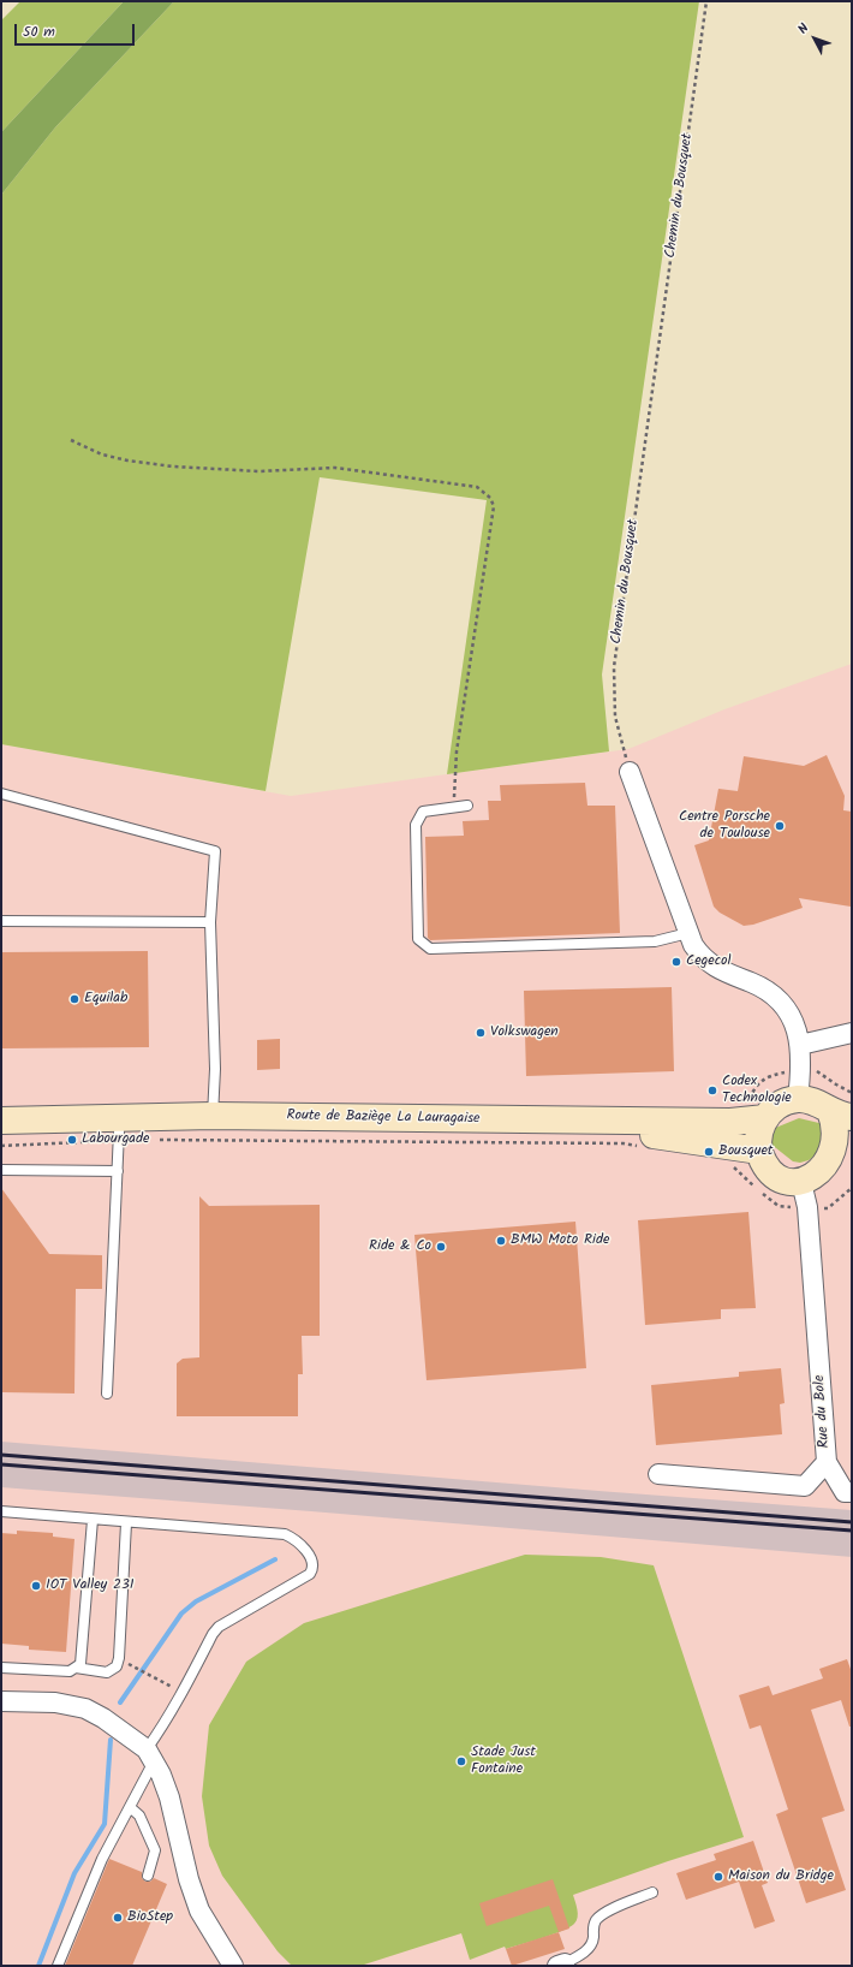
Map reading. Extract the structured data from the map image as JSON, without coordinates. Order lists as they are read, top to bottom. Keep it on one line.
{"streets":{"main road":["Route de Baziège La Lauragaise"],"street":["Rue du Bole"],"path":["Chemin du Bousquet"]},"crossings":[["Route de Baziège La Lauragaise","Rue du Bole"]],"places":["Centre Porsche de Toulouse","Cegecol","Equilab","Volkswagen","Codex Technologie","Labourgade","Bousquet","BMW Moto Ride","Ride & Co","IOT Valley 231","Stade Just Fontaine","Maison du Bridge","BioStep"],"scale_bar":"50 m","north":"top left"}
